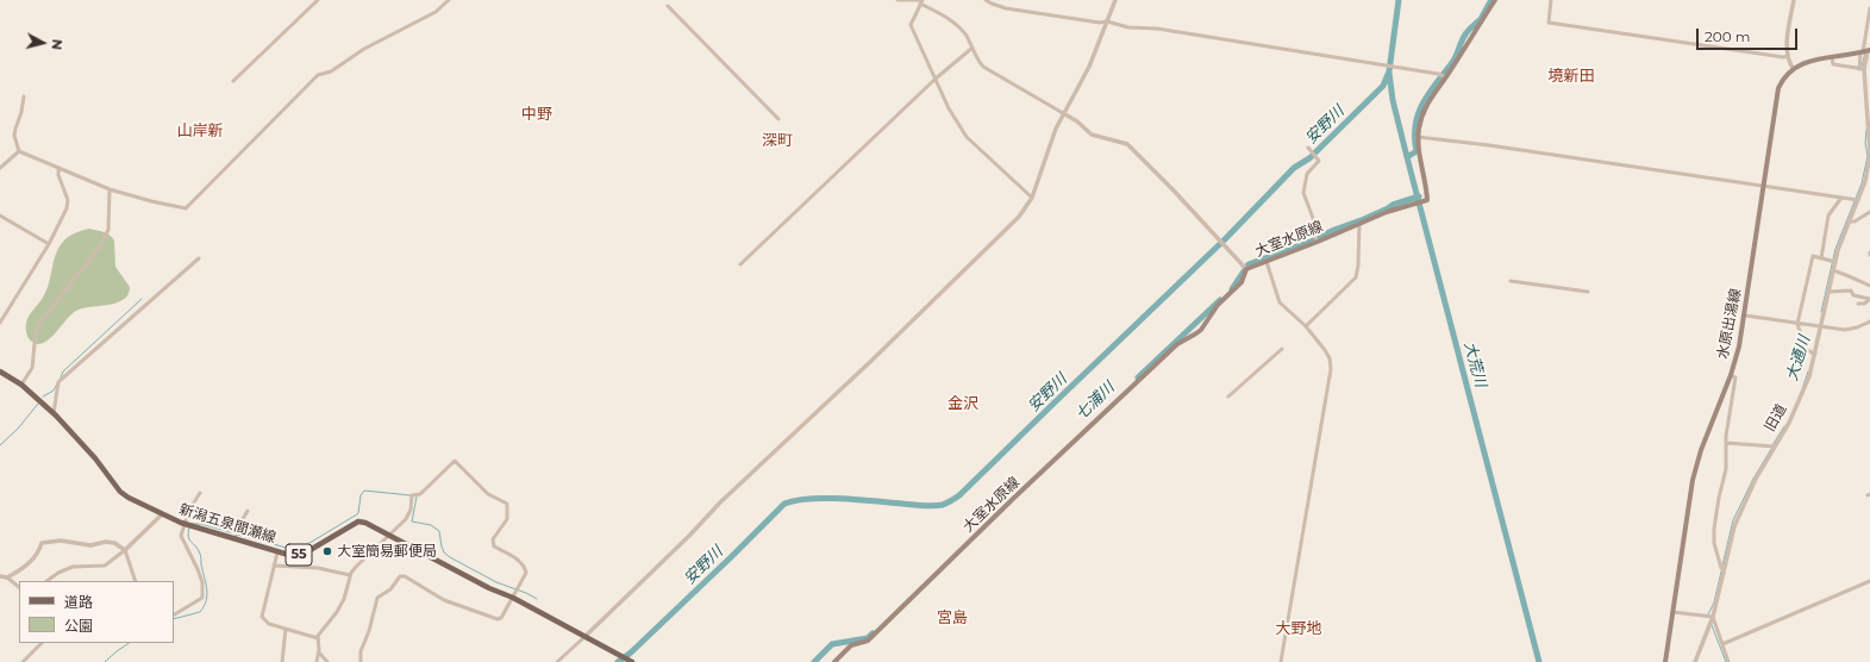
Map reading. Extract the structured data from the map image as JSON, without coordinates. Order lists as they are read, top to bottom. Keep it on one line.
{"streets":{"main road":["大室水原線","水原出湯線","新潟五泉間瀬線","55"],"street":["旧道"]},"districts":["境新田","中野","山岸新","深町","金沢","宮島","大野地"],"water":["安野川","大通川","大荒川","七浦川"],"places":["大室簡易郵便局"],"legend":["道路","公園"],"scale_bar":"200 m","north":"right"}
